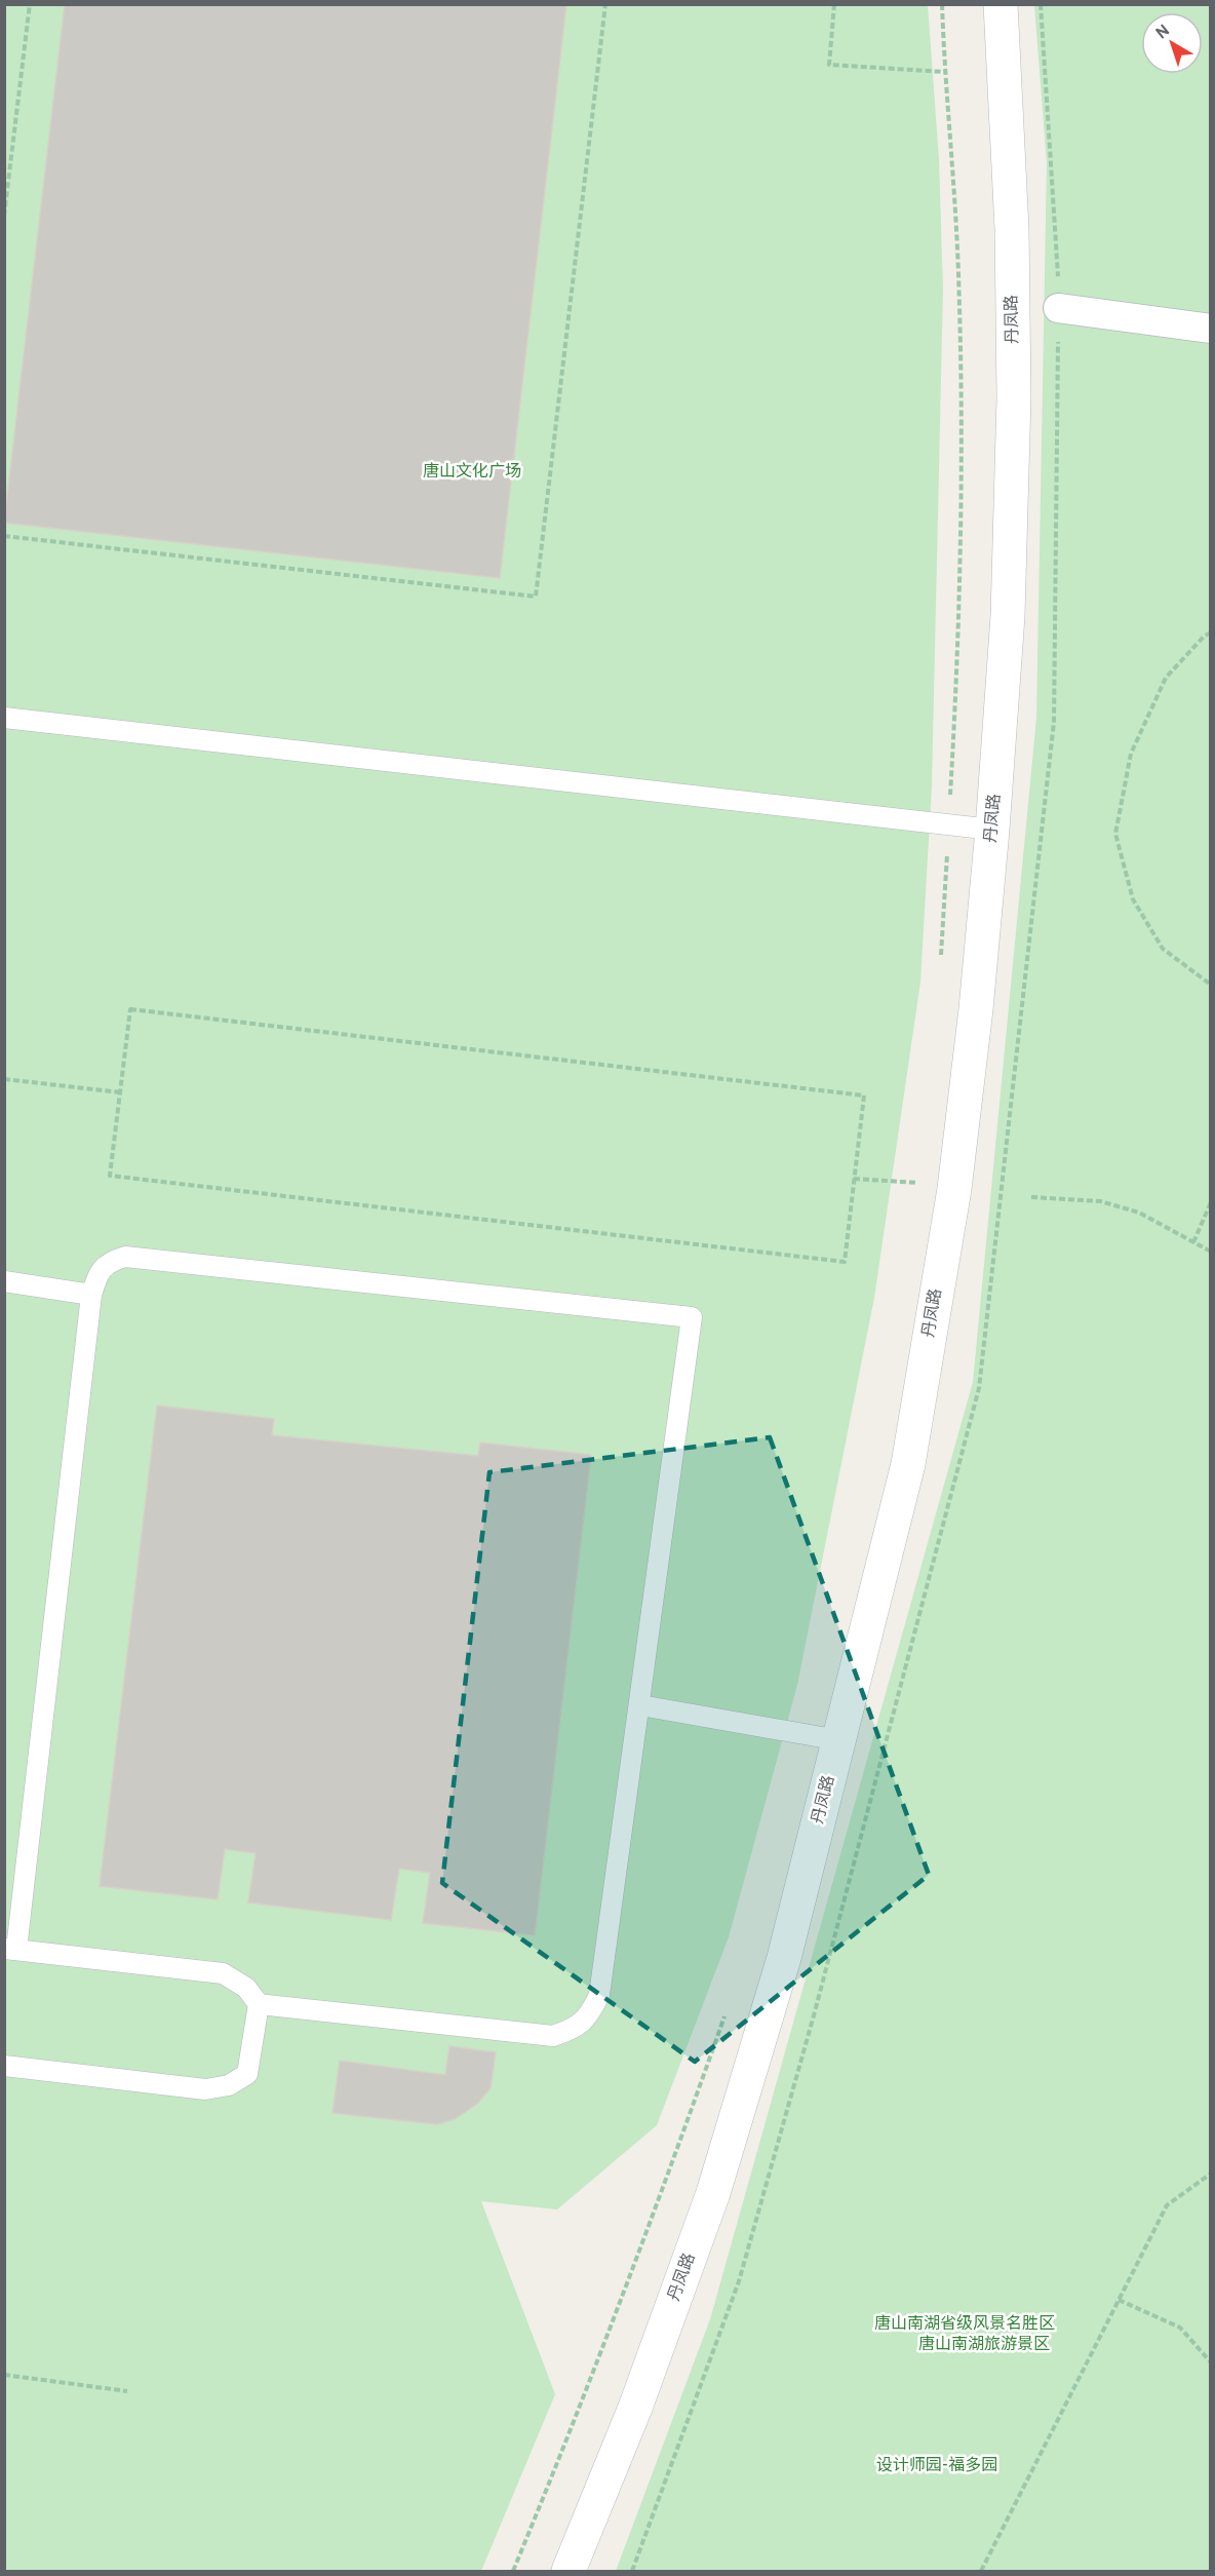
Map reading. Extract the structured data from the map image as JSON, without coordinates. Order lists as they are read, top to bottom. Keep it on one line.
{"streets":{"main road":["丹凤路"]},"parks":["唐山文化广场","唐山南湖省级风景名胜区","唐山南湖旅游景区","设计师园-福多园"],"north":"top left"}
